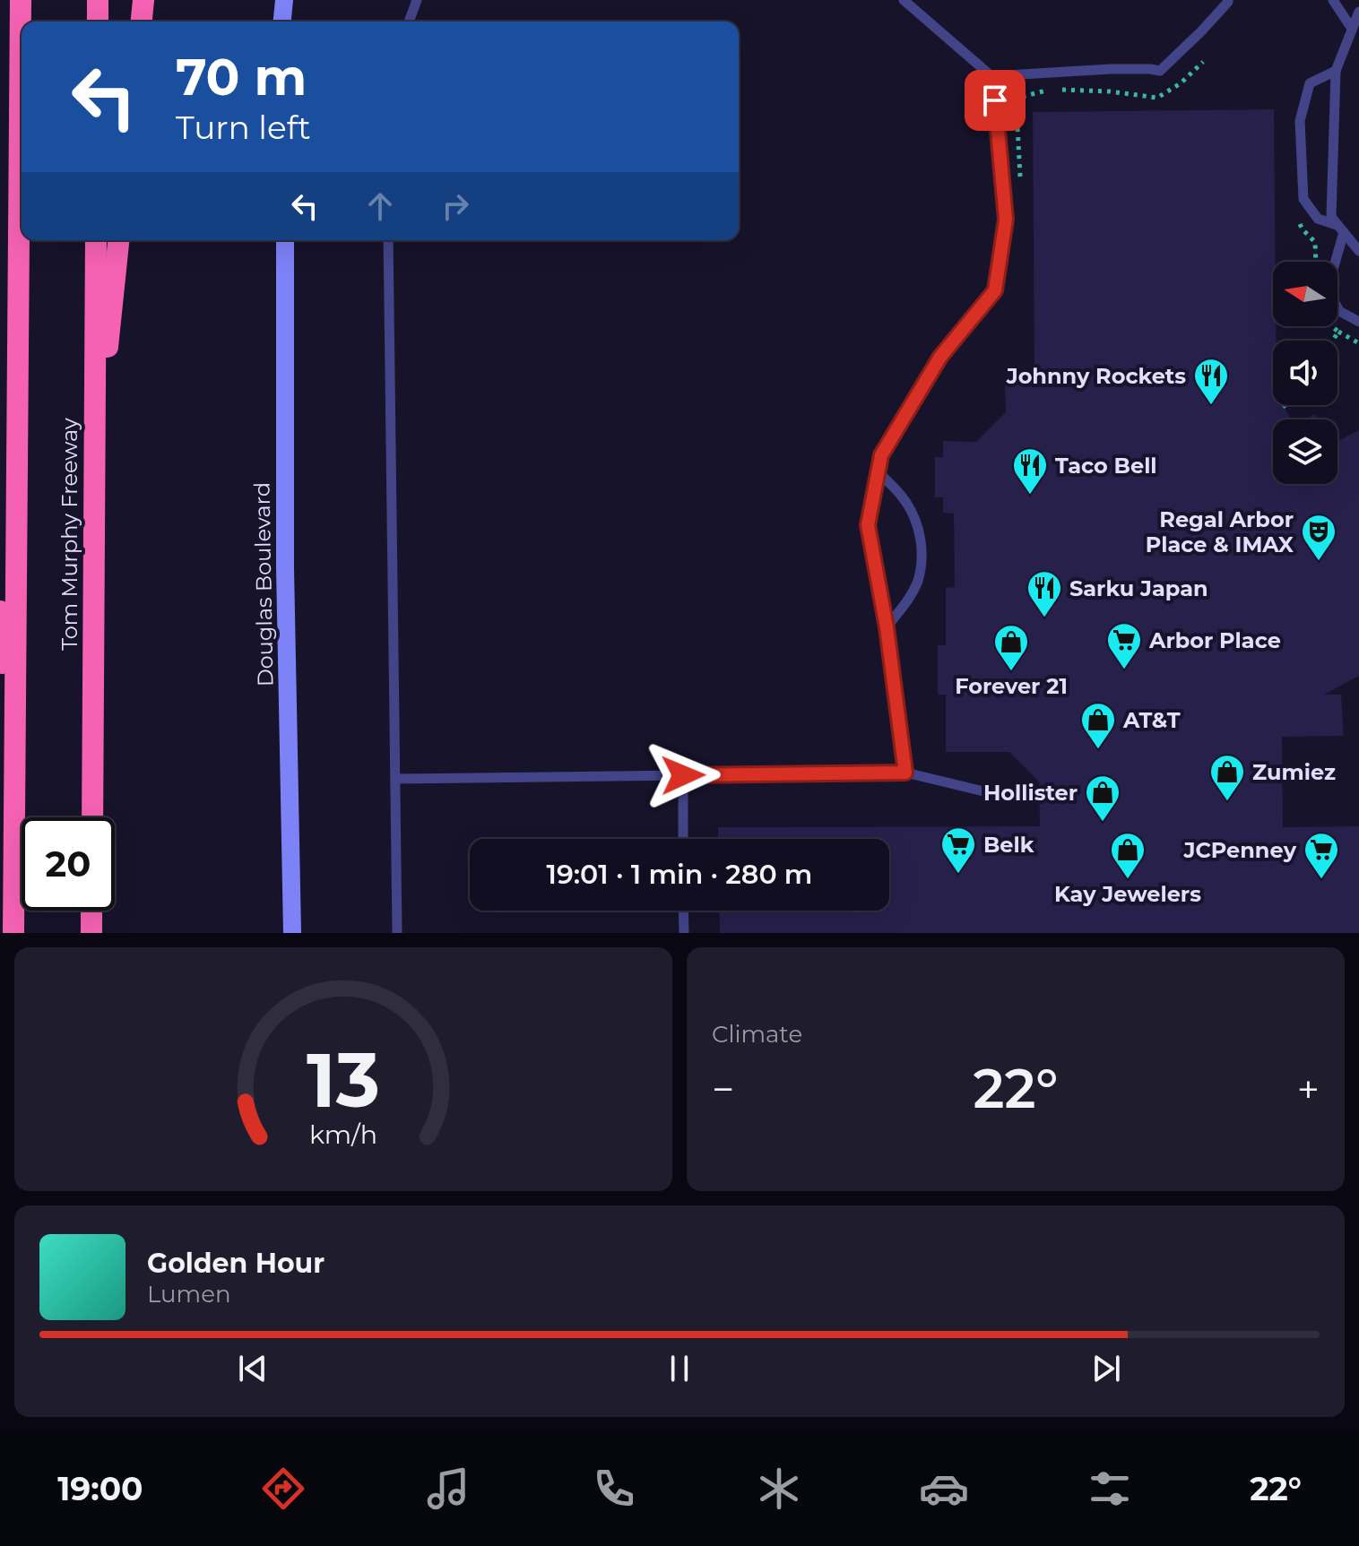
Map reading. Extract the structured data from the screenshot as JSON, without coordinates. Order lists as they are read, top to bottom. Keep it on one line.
{"streets":{"highway":["Tom Murphy Freeway"],"main road":["Douglas Boulevard"]},"places":{"restaurant":["Johnny Rockets","Taco Bell","Sarku Japan"],"theatre":["Regal Arbor Place & IMAX"],"supermarket":["Arbor Place","Belk","JCPenney"],"shop":["Forever 21","AT&T","Zumiez","Hollister","Kay Jewelers"]},"north":"left","page":{"turn":["70 m","Turn left"],"limit":"20","trip":"19:01 · 1 min · 280 m","tile":"Climate","heat":["−","22°","+"],"song":["Golden Hour","Lumen"],"tabs":["19:00","22°"],"gauge":["13","km/h"]}}
